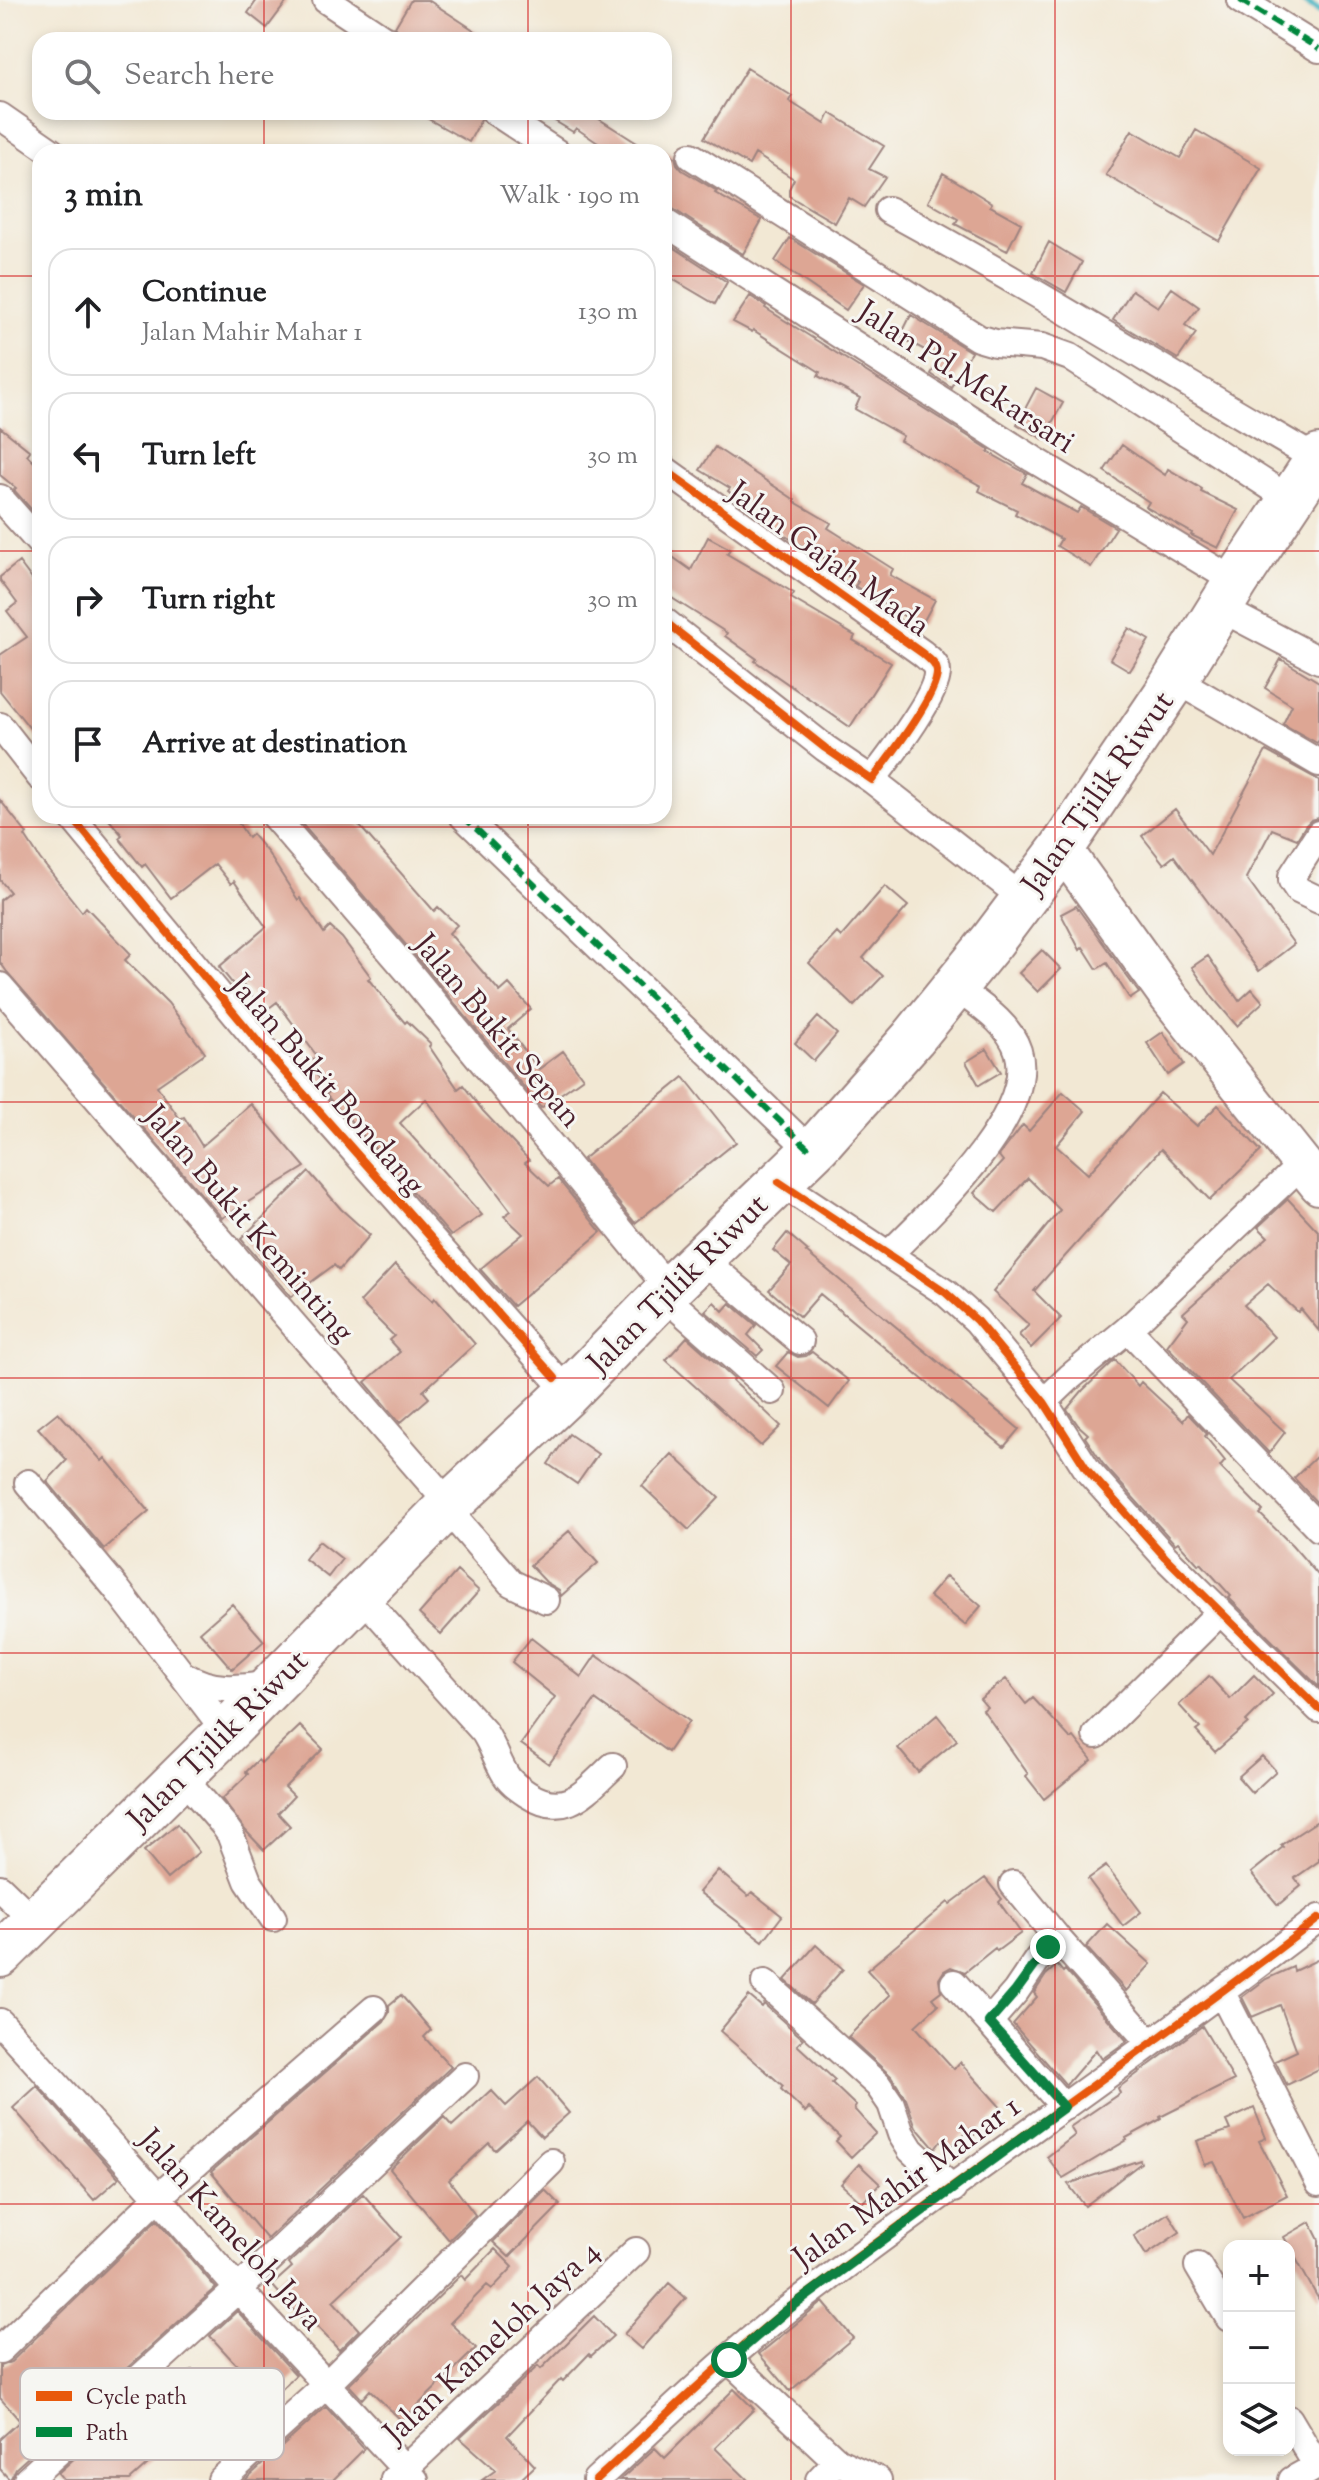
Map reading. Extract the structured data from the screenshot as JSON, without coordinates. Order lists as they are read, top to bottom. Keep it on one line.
{"streets":{"highway":["Jalan Tjilik Riwut"],"street":["Jalan Pd.Mekarsari","Jalan Gajah Mada","Jalan Bukit Sepan","Jalan Bukit Bondang","Jalan Bukit Keminting","Jalan Mahir Mahar 1","Jalan Kameloh Jaya","Jalan Kameloh Jaya 4"]},"crossings":[["Jalan Pd.Mekarsari","Jalan Tjilik Riwut"],["Jalan Tjilik Riwut","Jalan Bukit Sepan"],["Jalan Tjilik Riwut","Jalan Bukit Keminting"],["Jalan Kameloh Jaya","Jalan Kameloh Jaya 4"]],"legend":["Cycle path","Path"],"page":{"search":"Search here","heading":["3 min","Walk · 190 m"],"list":[["Continue","Jalan Mahir Mahar 1","130 m"],["Turn left","30 m"],["Turn right","30 m"],"Arrive at destination"],"map_buttons":["+","−"]}}
